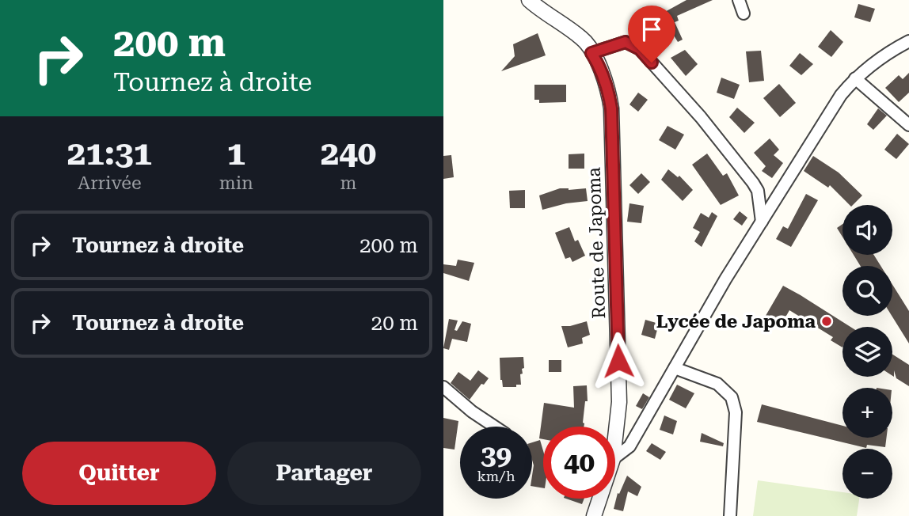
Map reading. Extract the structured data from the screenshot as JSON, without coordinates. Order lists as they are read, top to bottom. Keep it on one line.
{"streets":{"street":["Route de Japoma"]},"places":["Lycée de Japoma"],"page":{"turn":["200 m","Tournez à droite"],"eta":["21:31","Arrivée","1","min","240","m"],"map_buttons":["+","−"],"list":[{"name":"Tournez à droite","value":"200 m"},{"name":"Tournez à droite","value":"20 m"}],"speed":"39 km/h","limit":"40","buttons":["Quitter","Partager"]}}
